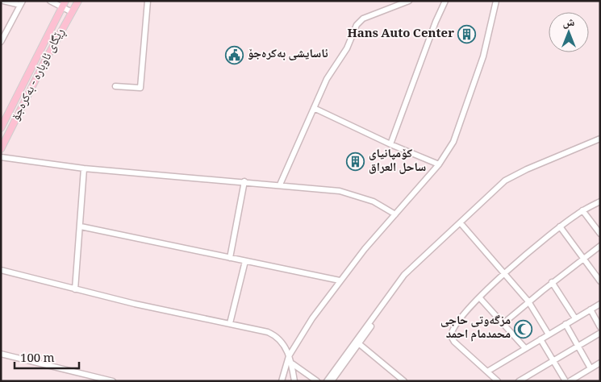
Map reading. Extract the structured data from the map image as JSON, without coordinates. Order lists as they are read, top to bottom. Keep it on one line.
{"streets":{"main road":["ڕێگای ئاوبارە - بەکرەجۆ"]},"places":{"building":["Hans Auto Center","کۆمپانیای ساحل العراق"],"public building":["ئاسایشی بەکرەجۆ"],"mosque":["مزگەوتی حاجی محمدمام احمد"]},"scale_bar":"100 m","north":"top"}
